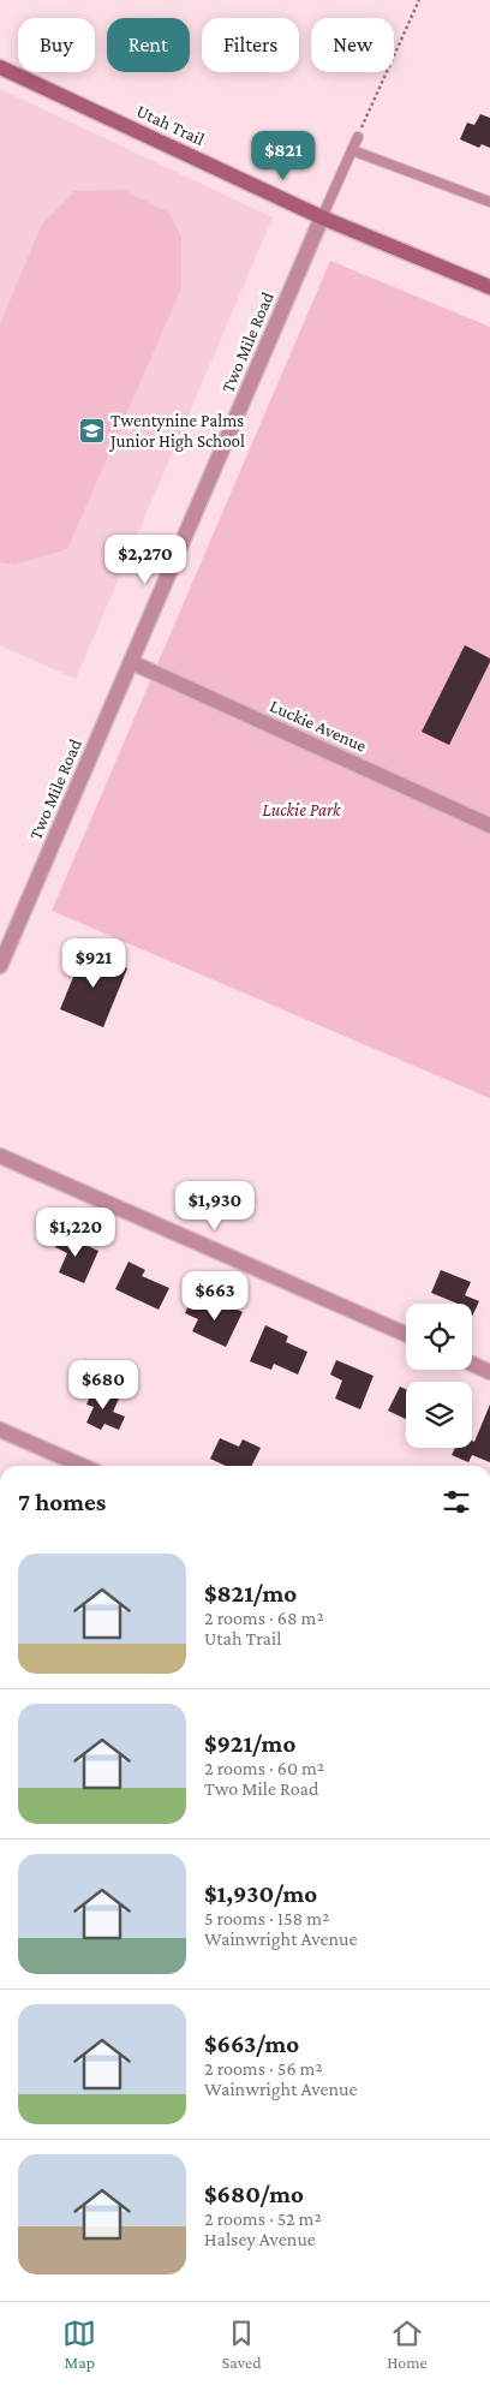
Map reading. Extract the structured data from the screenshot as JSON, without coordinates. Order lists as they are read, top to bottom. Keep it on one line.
{"streets":{"main road":["Utah Trail"],"street":["Two Mile Road","Luckie Avenue"]},"crossings":[["Utah Trail","Two Mile Road"],["Two Mile Road","Luckie Avenue"]],"parks":["Luckie Park"],"places":{"school or university":["Twentynine Palms Junior High School"]},"page":{"chip":["Buy","Rent","Filters","New"],"price":["$821","$2,270","$921","$1,930","$1,220","$663","$680"],"heading":"7 homes","list":[{"name":"$821/mo","note":"2 rooms · 68 m² · Utah Trail"},{"name":"$921/mo","note":"2 rooms · 60 m² · Two Mile Road"},{"name":"$1,930/mo","note":"5 rooms · 158 m² · Wainwright Avenue"},{"name":"$663/mo","note":"2 rooms · 56 m² · Wainwright Avenue"},{"name":"$680/mo","note":"2 rooms · 52 m² · Halsey Avenue"}],"tabs":["Map","Saved","Home"]}}
